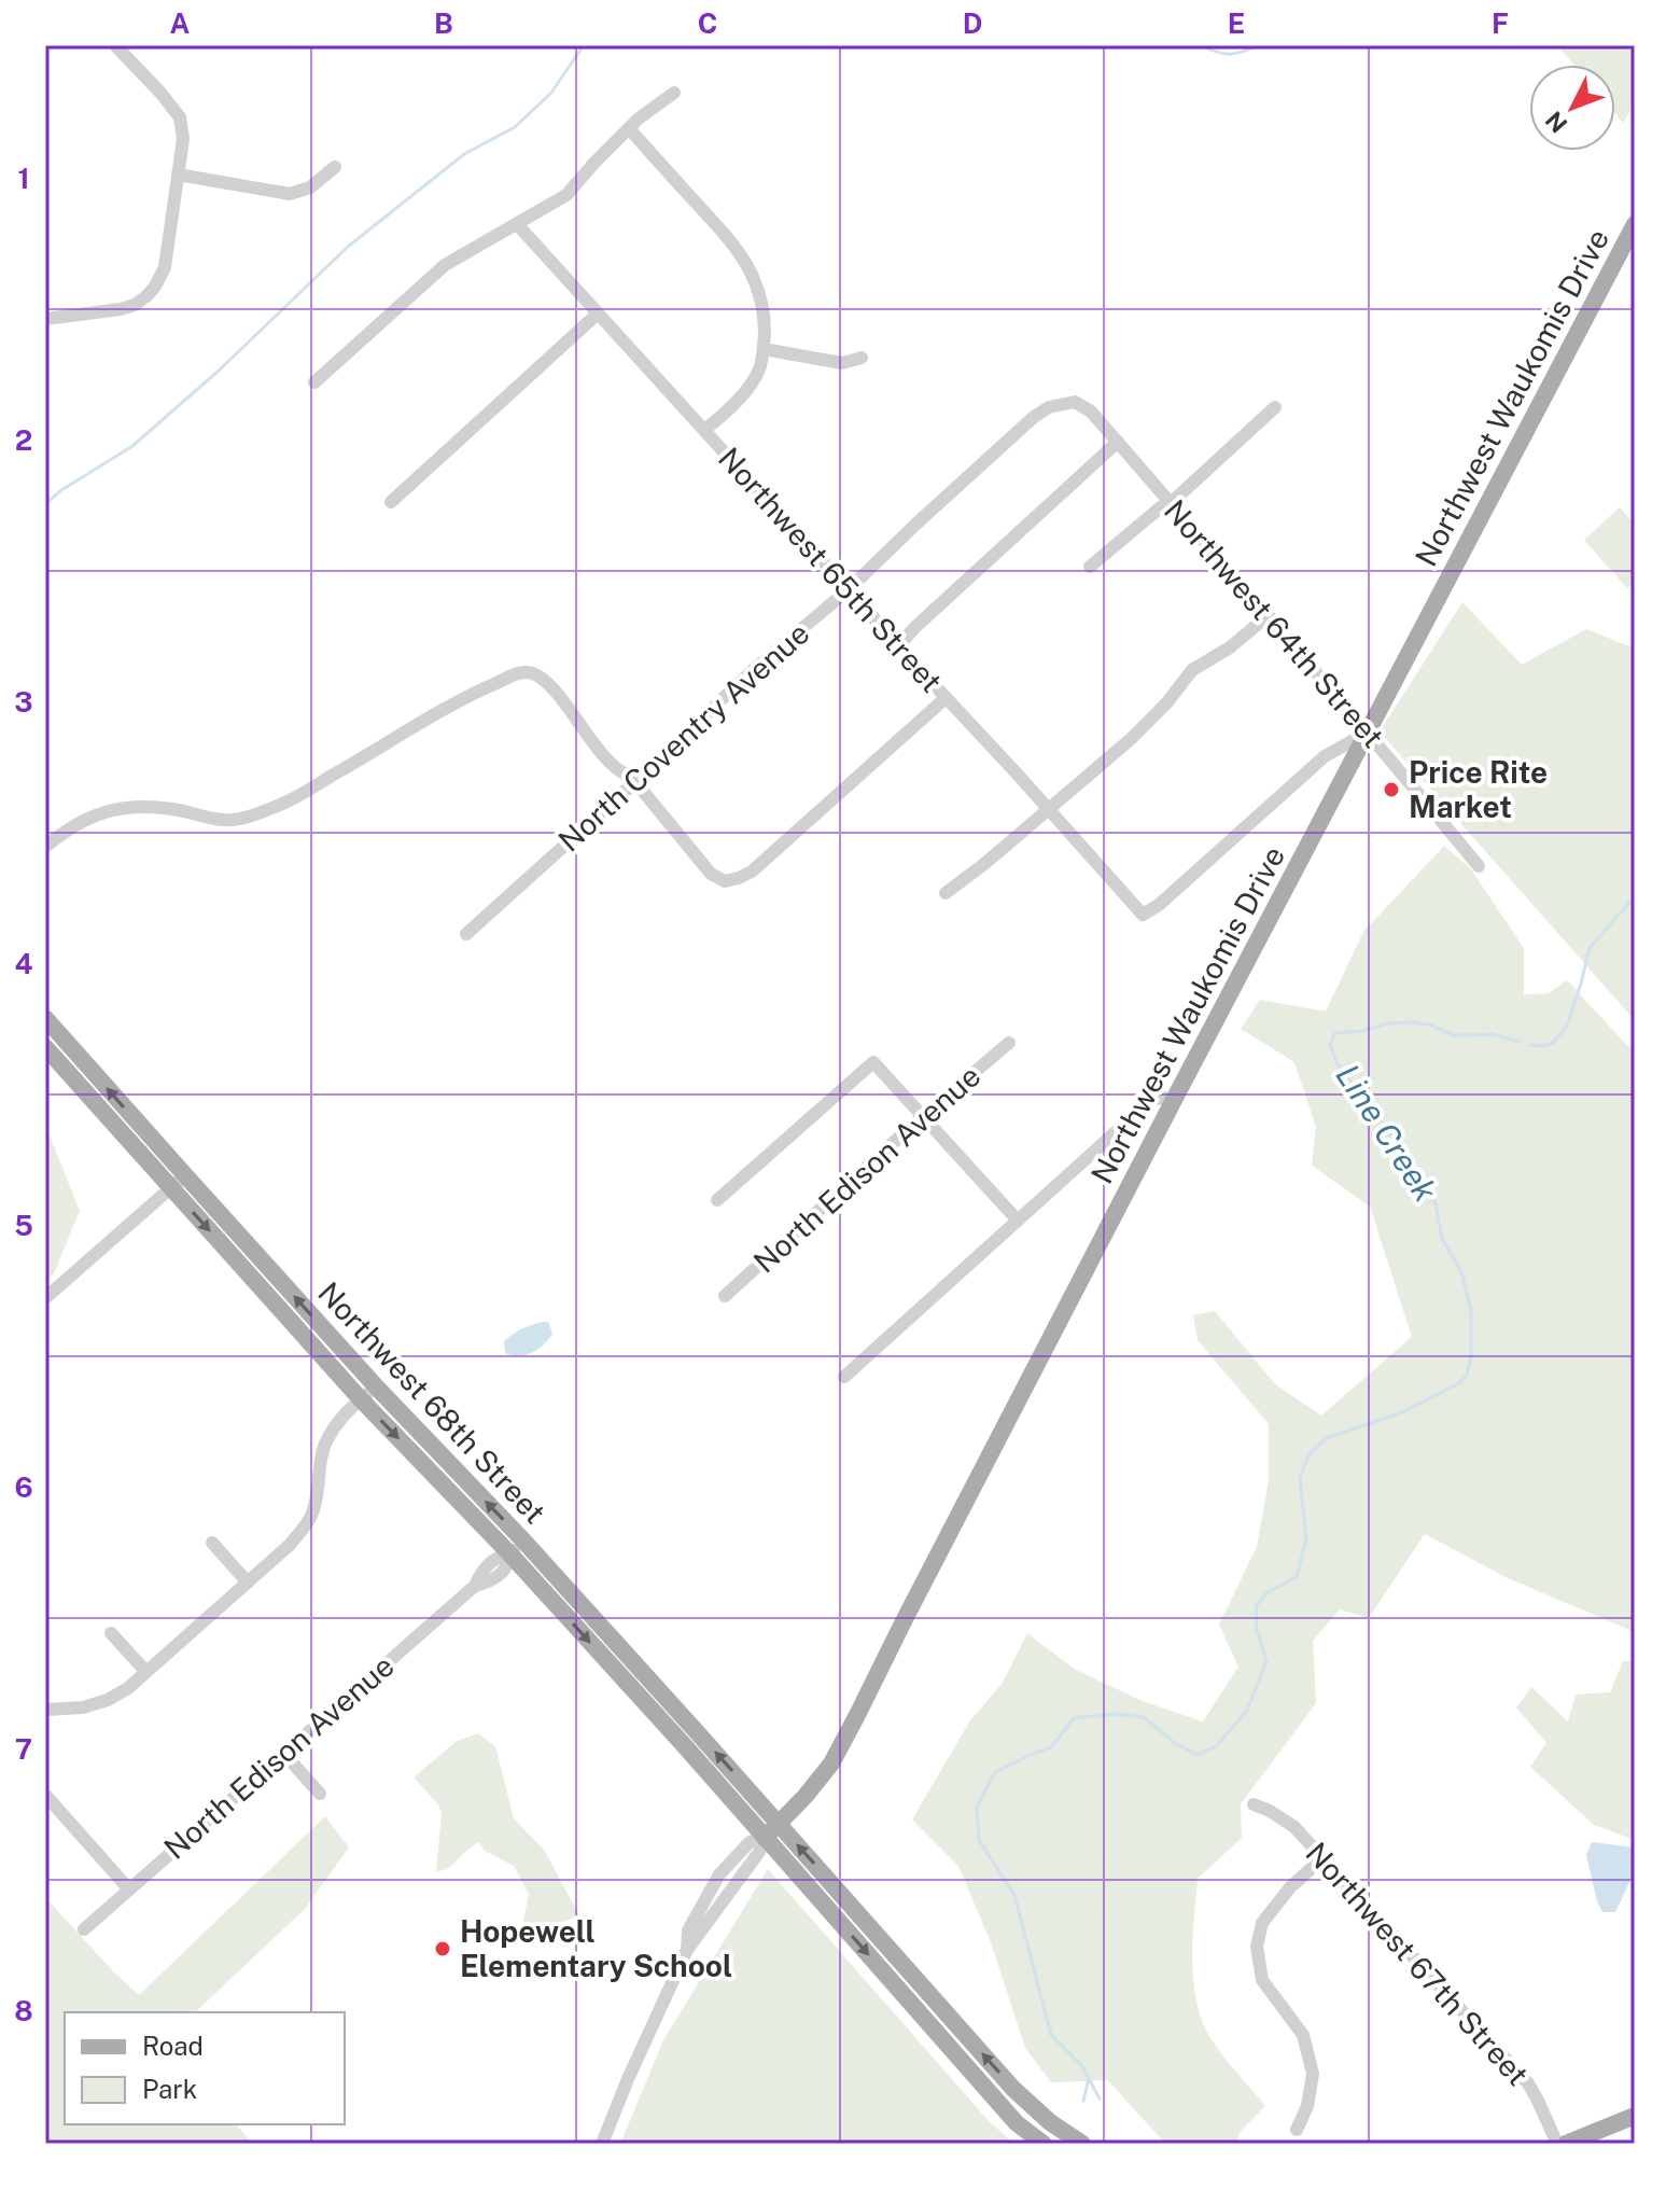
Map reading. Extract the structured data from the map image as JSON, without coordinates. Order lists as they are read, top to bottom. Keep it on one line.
{"streets":{"main road":["Northwest Waukomis Drive","Northwest 68th Street"],"street":["Northwest 65th Street","Northwest 64th Street","North Coventry Avenue","North Edison Avenue","Northwest 67th Street"]},"crossings":[["Northwest Waukomis Drive","Northwest 65th Street"],["Northwest Waukomis Drive","Northwest 64th Street"],["Northwest Waukomis Drive","Northwest 68th Street"],["Northwest 65th Street","Northwest 64th Street"],["Northwest 65th Street","North Coventry Avenue"],["Northwest 64th Street","North Coventry Avenue"],["North Edison Avenue","Northwest 68th Street"]],"water":["Line Creek"],"places":["Price Rite Market","Hopewell Elementary School"],"legend":["Road","Park"],"north":"bottom left","grid":{"columns":["A","B","C","D","E","F"],"rows":["1","2","3","4","5","6","7","8"]}}
